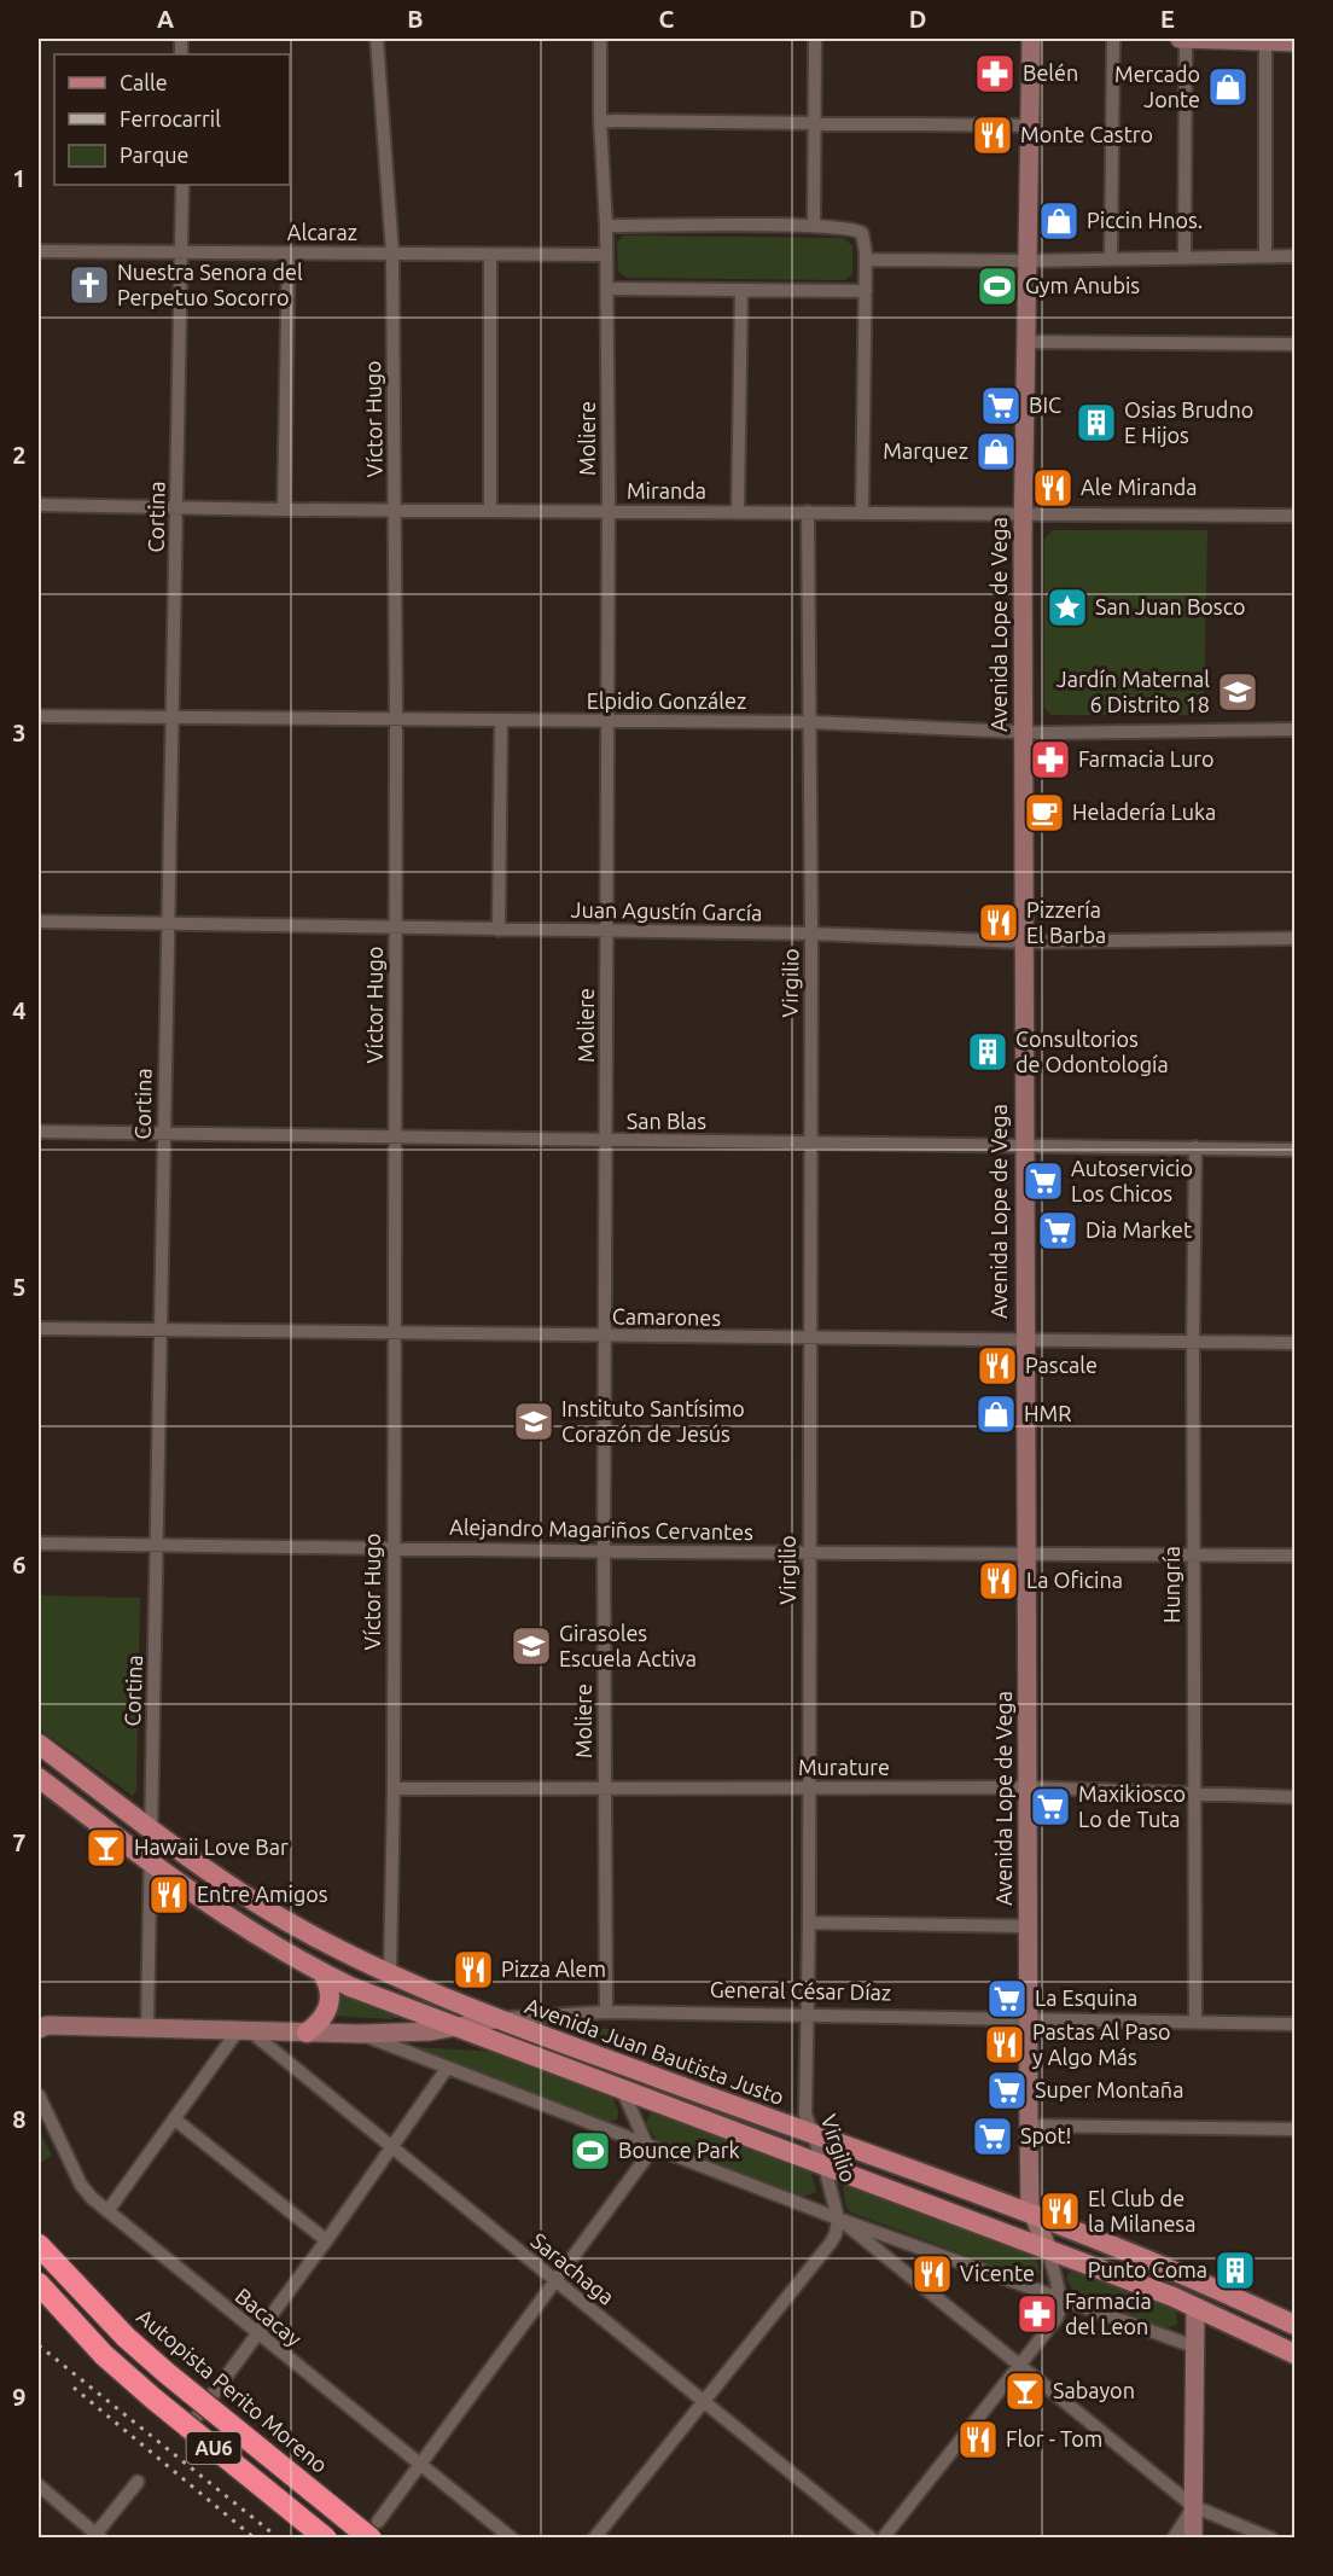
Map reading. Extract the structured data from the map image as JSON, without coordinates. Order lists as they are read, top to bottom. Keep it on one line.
{"streets":{"highway":["Autopista Perito Moreno","AU6"],"main road":["Avenida Lope de Vega","General César Díaz","Avenida Juan Bautista Justo"],"street":["Alcaraz","Víctor Hugo","Moliere","Miranda","Cortina","Elpidio González","Juan Agustín García","Virgilio","San Blas","Camarones","Alejandro Magariños Cervantes","Hungría","Murature","Sarachaga","Bacacay"]},"crossings":[["Alcaraz","Víctor Hugo"],["Alcaraz","Moliere"],["Alcaraz","Cortina"],["Víctor Hugo","Miranda"],["Víctor Hugo","Elpidio González"],["Víctor Hugo","Juan Agustín García"],["Víctor Hugo","San Blas"],["Víctor Hugo","Camarones"],["Víctor Hugo","Alejandro Magariños Cervantes"],["Víctor Hugo","Murature"],["Víctor Hugo","Avenida Juan Bautista Justo"],["Moliere","Miranda"],["Moliere","Elpidio González"],["Moliere","Juan Agustín García"],["Moliere","San Blas"],["Moliere","Camarones"],["Moliere","Alejandro Magariños Cervantes"],["Moliere","Murature"],["Moliere","General César Díaz"],["Miranda","Cortina"],["Miranda","Avenida Lope de Vega"],["Miranda","Virgilio"],["Cortina","Elpidio González"],["Cortina","Juan Agustín García"],["Cortina","San Blas"],["Cortina","Camarones"],["Cortina","Alejandro Magariños Cervantes"],["Cortina","General César Díaz"],["Cortina","Avenida Juan Bautista Justo"],["Avenida Lope de Vega","Elpidio González"],["Avenida Lope de Vega","Juan Agustín García"],["Avenida Lope de Vega","San Blas"],["Avenida Lope de Vega","Camarones"],["Avenida Lope de Vega","Alejandro Magariños Cervantes"],["Avenida Lope de Vega","Murature"],["Avenida Lope de Vega","General César Díaz"],["Avenida Lope de Vega","Avenida Juan Bautista Justo"],["Elpidio González","Virgilio"],["Juan Agustín García","Virgilio"],["Virgilio","San Blas"],["Virgilio","Camarones"],["Virgilio","Alejandro Magariños Cervantes"],["Virgilio","Murature"],["Virgilio","General César Díaz"],["Virgilio","Avenida Juan Bautista Justo"],["San Blas","Hungría"],["Camarones","Hungría"],["Alejandro Magariños Cervantes","Hungría"],["Hungría","Murature"],["Hungría","General César Díaz"],["General César Díaz","Avenida Juan Bautista Justo"],["General César Díaz","Sarachaga"]],"places":{"pharmacy":["Belén","Farmacia Luro","Farmacia del Leon"],"shop":["Mercado Jonte","Piccin Hnos.","Marquez","HMR"],"restaurant":["Monte Castro","Ale Miranda","Pizzería El Barba","Pascale","La Oficina","Entre Amigos","Pizza Alem","Pastas Al Paso y Algo Más","El Club de la Milanesa","Vicente","Flor - Tom"],"church":["Nuestra Senora del Perpetuo Socorro"],"sports":["Gym Anubis","Bounce Park"],"supermarket":["BIC","Autoservicio Los Chicos","Dia Market","Maxikiosco Lo de Tuta","La Esquina","Super Montaña","Spot!"],"building":["Osias Brudno E Hijos","Consultorios de Odontología","Punto Coma"],"place":["San Juan Bosco"],"school or university":["Jardín Maternal 6 Distrito 18","Instituto Santísimo Corazón de Jesús","Girasoles Escuela Activa"],"cafe":["Heladería Luka"],"bar":["Hawaii Love Bar","Sabayon"]},"legend":["Calle","Ferrocarril","Parque"],"grid":{"columns":["A","B","C","D","E"],"rows":["1","2","3","4","5","6","7","8","9"]}}
